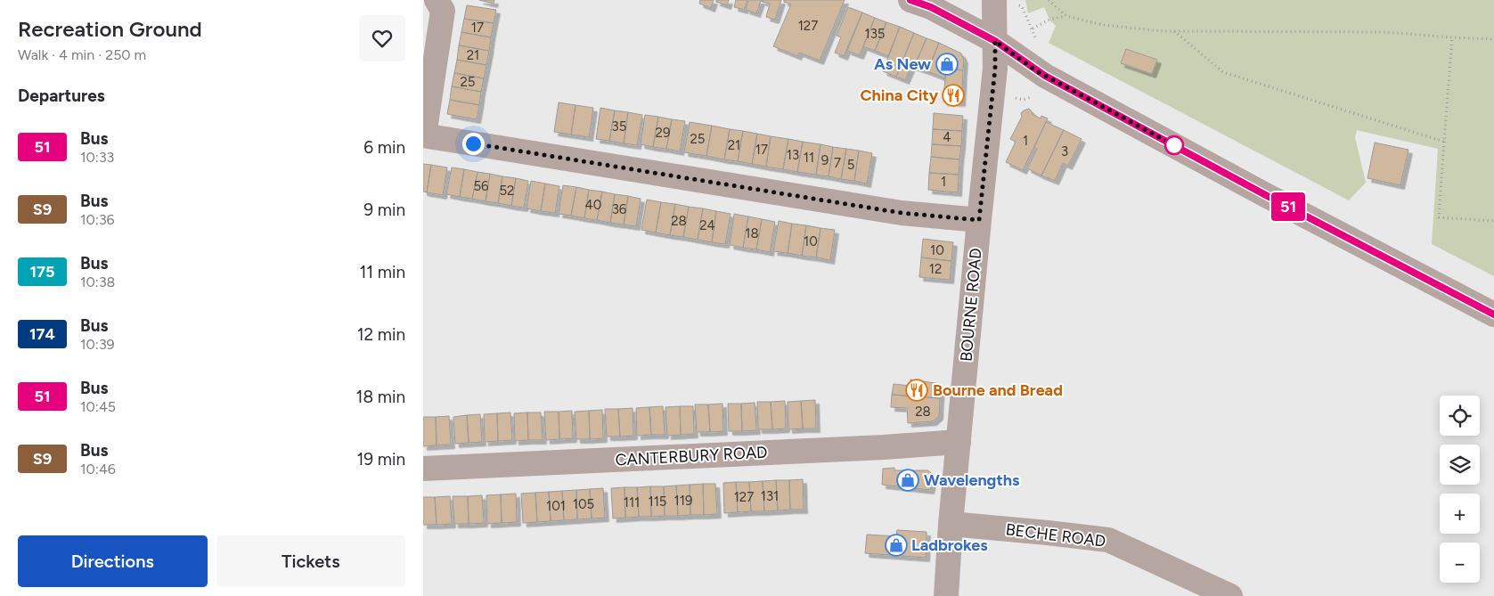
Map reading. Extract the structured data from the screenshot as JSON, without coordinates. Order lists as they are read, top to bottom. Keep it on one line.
{"streets":{"street":["BOURNE ROAD","CANTERBURY ROAD","BECHE ROAD"]},"crossings":[["BOURNE ROAD","CANTERBURY ROAD"],["BOURNE ROAD","BECHE ROAD"]],"places":{"shop":["As New","Wavelengths","Ladbrokes"],"restaurant":["China City","Bourne and Bread"]},"lines":["bus line 51"],"house_numbers":["127","17","135","21","25","35","29","4","25","1","21","17","3","13","11","9","7","5","1","56","52","40","36","28","24","18","10","10","12","28","131","127","119","115","111","105","101"],"page":{"heading":[["Recreation Ground","Walk · 4 min · 250 m"],"Departures"],"on_map":"51","list":[{"mark":"51","name":"Bus","note":"10:33","value":"6 min"},{"mark":"S9","name":"Bus","note":"10:36","value":"9 min"},{"mark":"175","name":"Bus","note":"10:38","value":"11 min"},{"mark":"174","name":"Bus","note":"10:39","value":"12 min"},{"mark":"51","name":"Bus","note":"10:45","value":"18 min"},{"mark":"S9","name":"Bus","note":"10:46","value":"19 min"}],"map_buttons":["+","−"],"buttons":["Directions","Tickets"]}}
